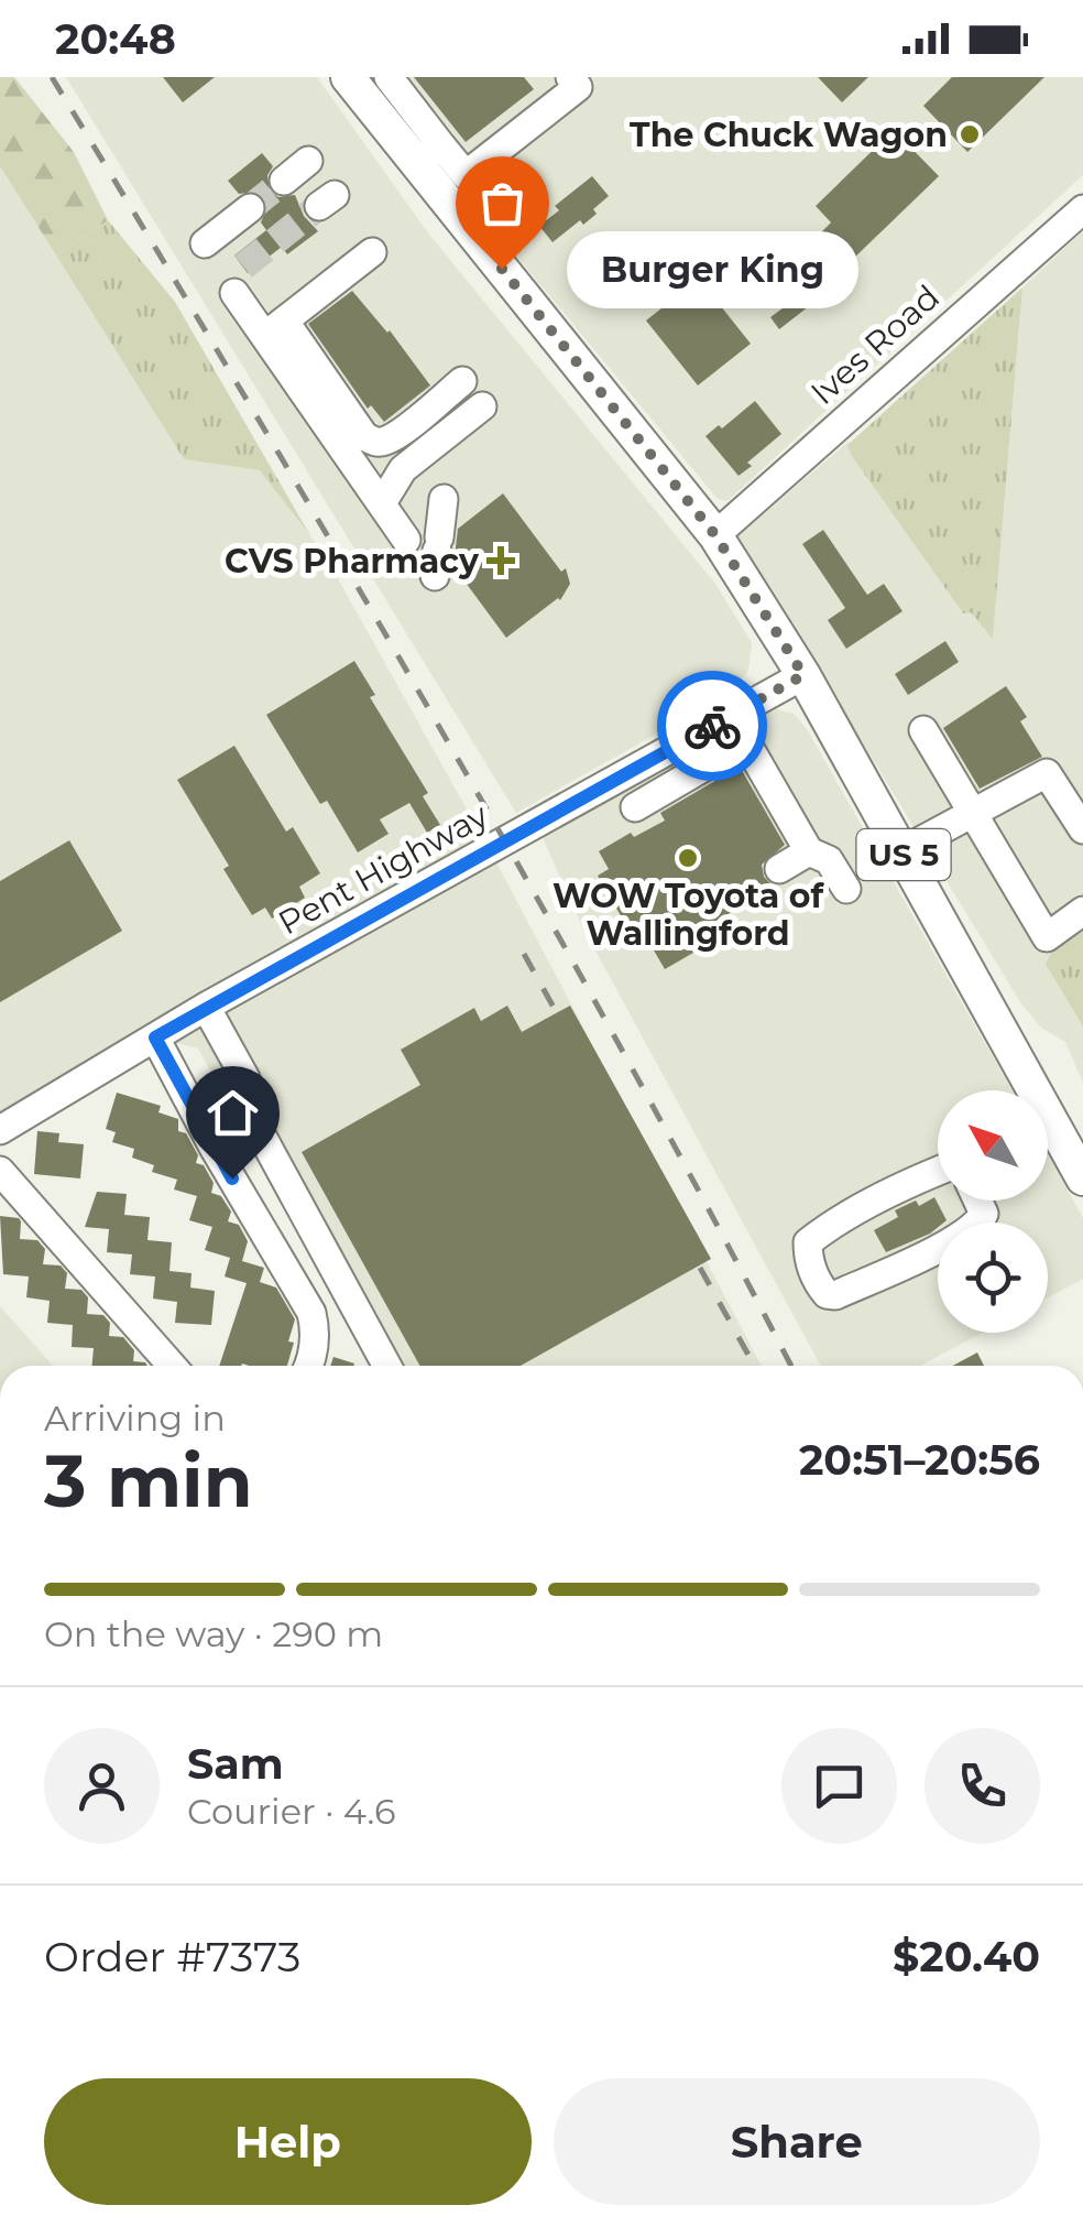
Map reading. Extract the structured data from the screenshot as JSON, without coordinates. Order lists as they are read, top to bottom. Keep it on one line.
{"streets":{"main road":["US 5"],"street":["Ives Road","Pent Highway"]},"crossings":[["Ives Road","US 5"],["US 5","Pent Highway"]],"places":{"other":["The Chuck Wagon","Burger King","WOW Toyota of Wallingford"],"health":["CVS Pharmacy"]},"north":"top left","page":{"status":"20:48","bubble":"Burger King","heading":["3 min","Arriving in","20:51–20:56"],"panel":["Sam","Courier · 4.6","Order #7373","$20.40"],"bar":"On the way · 290 m","buttons":["Help","Share"]}}
